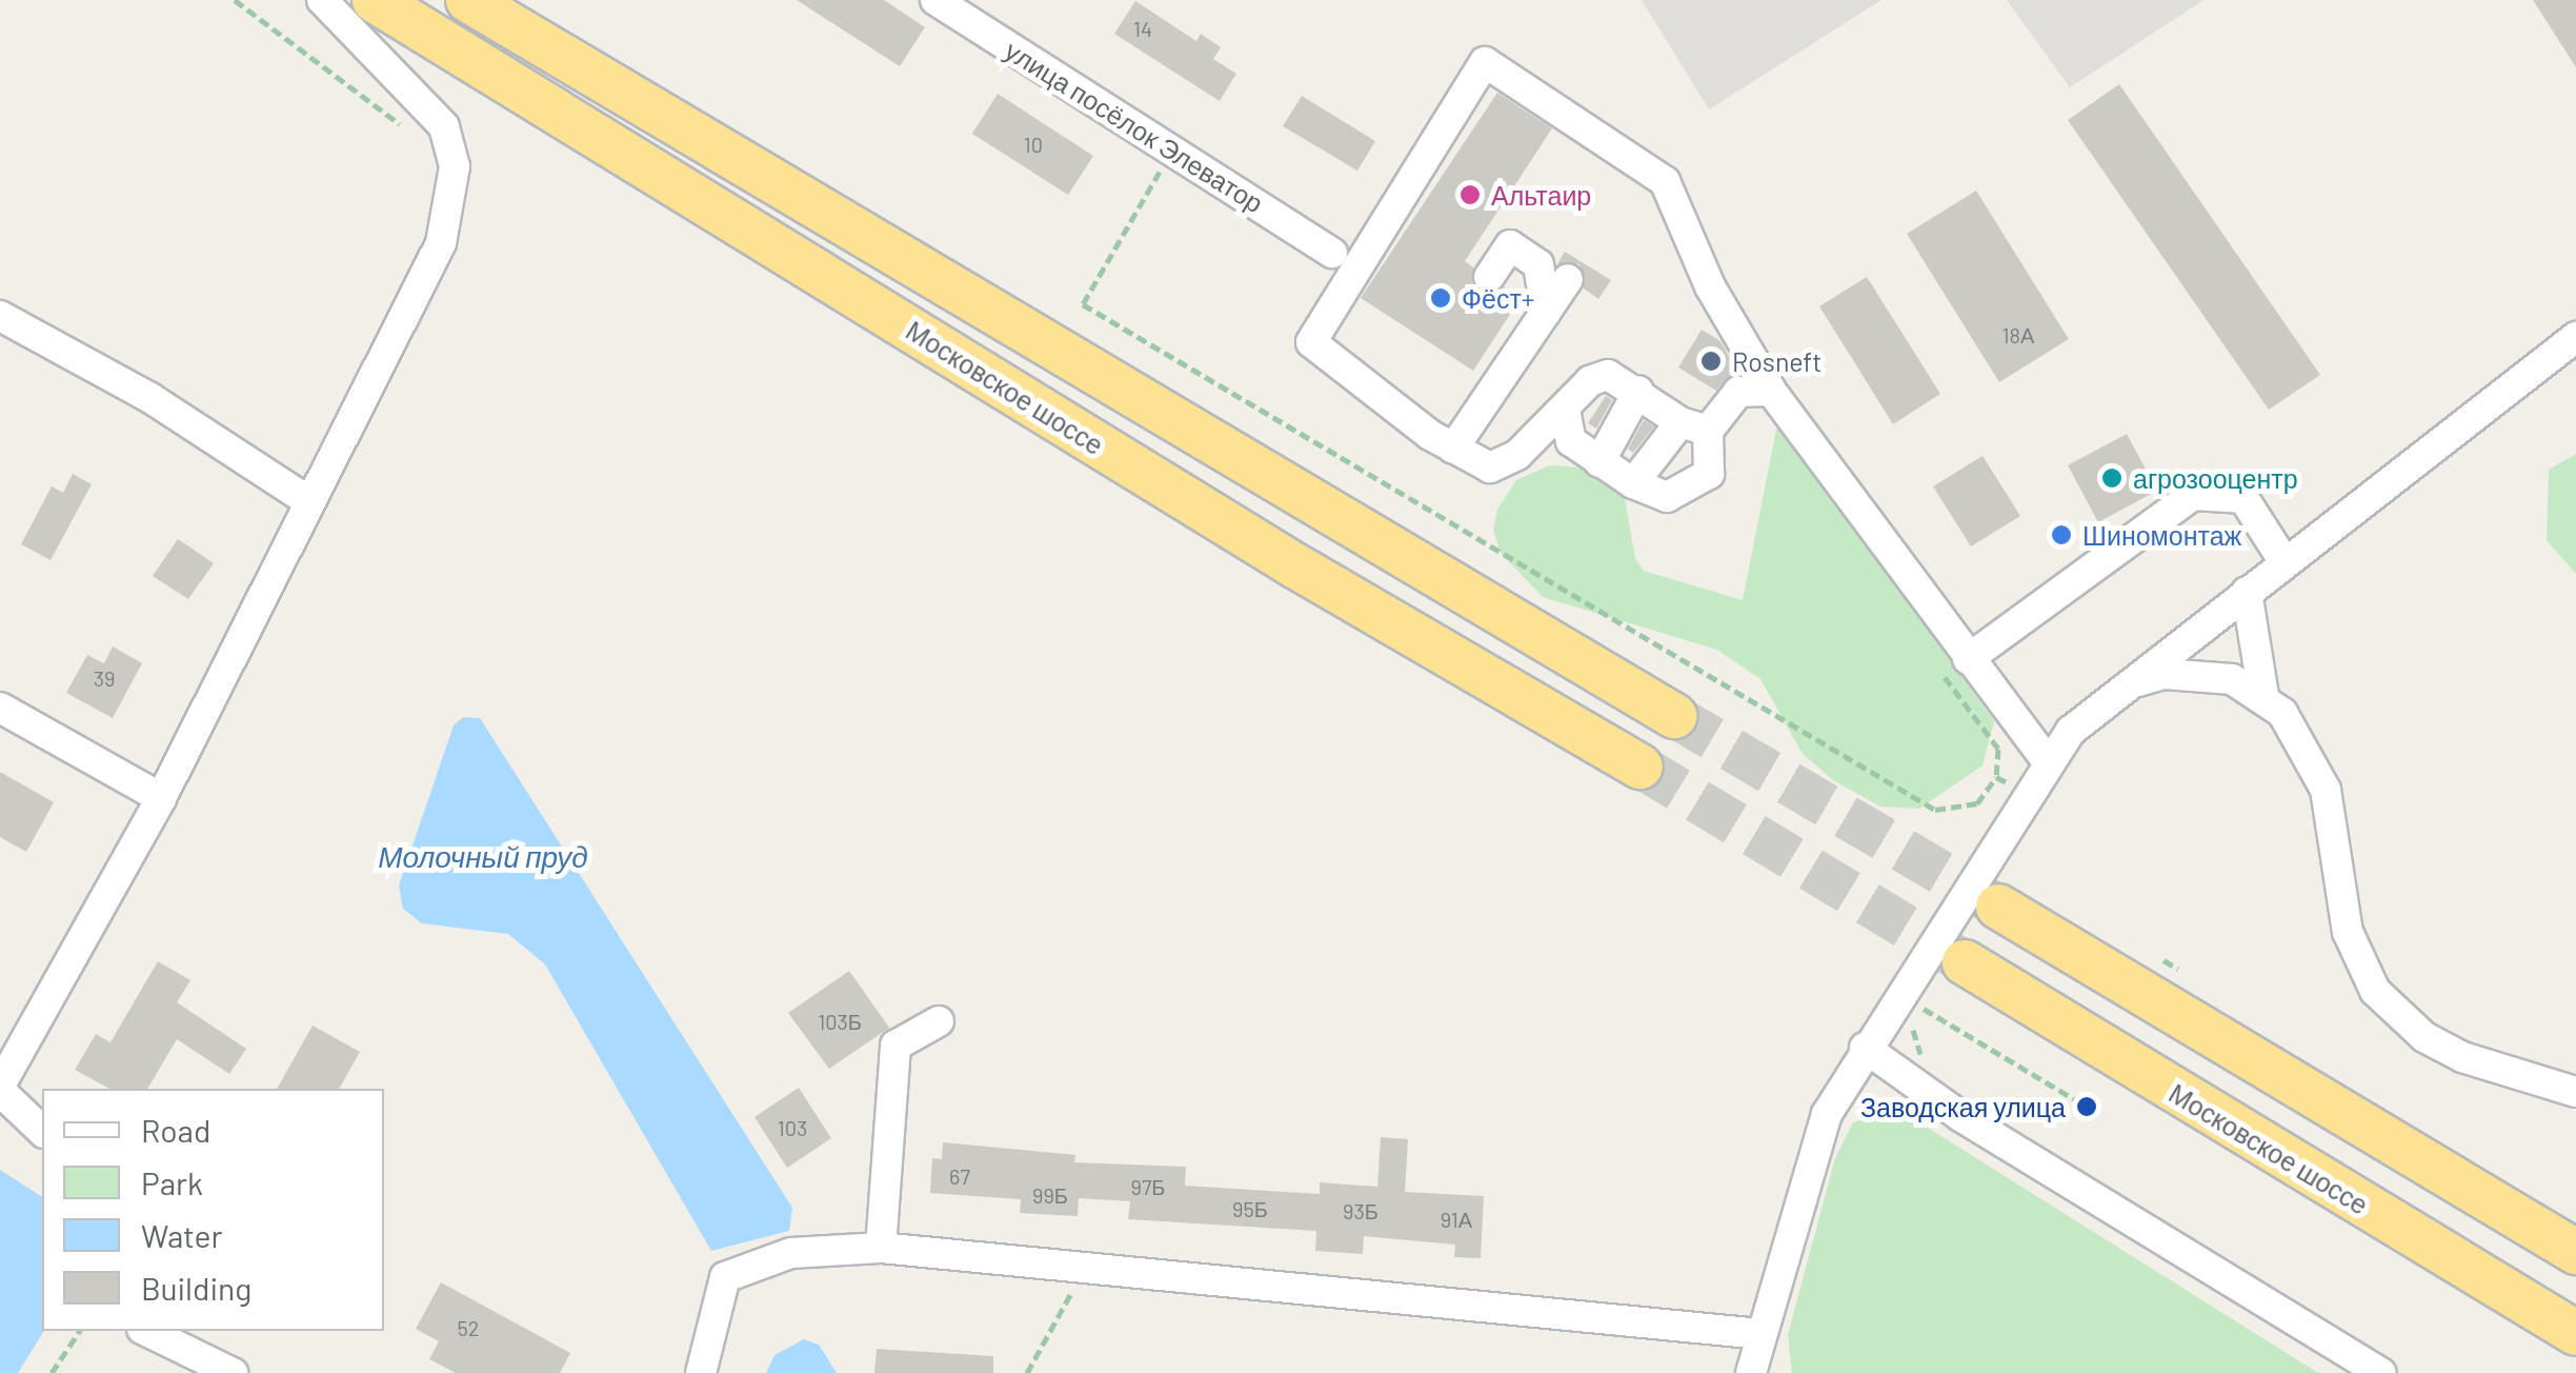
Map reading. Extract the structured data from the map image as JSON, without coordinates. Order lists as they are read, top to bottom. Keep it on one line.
{"streets":{"highway":["Московское шоссе"],"street":["улица посёлок Элеватор"]},"water":["Молочный пруд"],"places":["Альтаир","Фёст+","Rosneft","агрозооцентр","Шиномонтаж","Заводская улица"],"house_numbers":["14","10","18А","39","103Б","103","67","97Б","99Б","95Б","93Б","91А","52"],"legend":["Road","Park","Water","Building"]}
